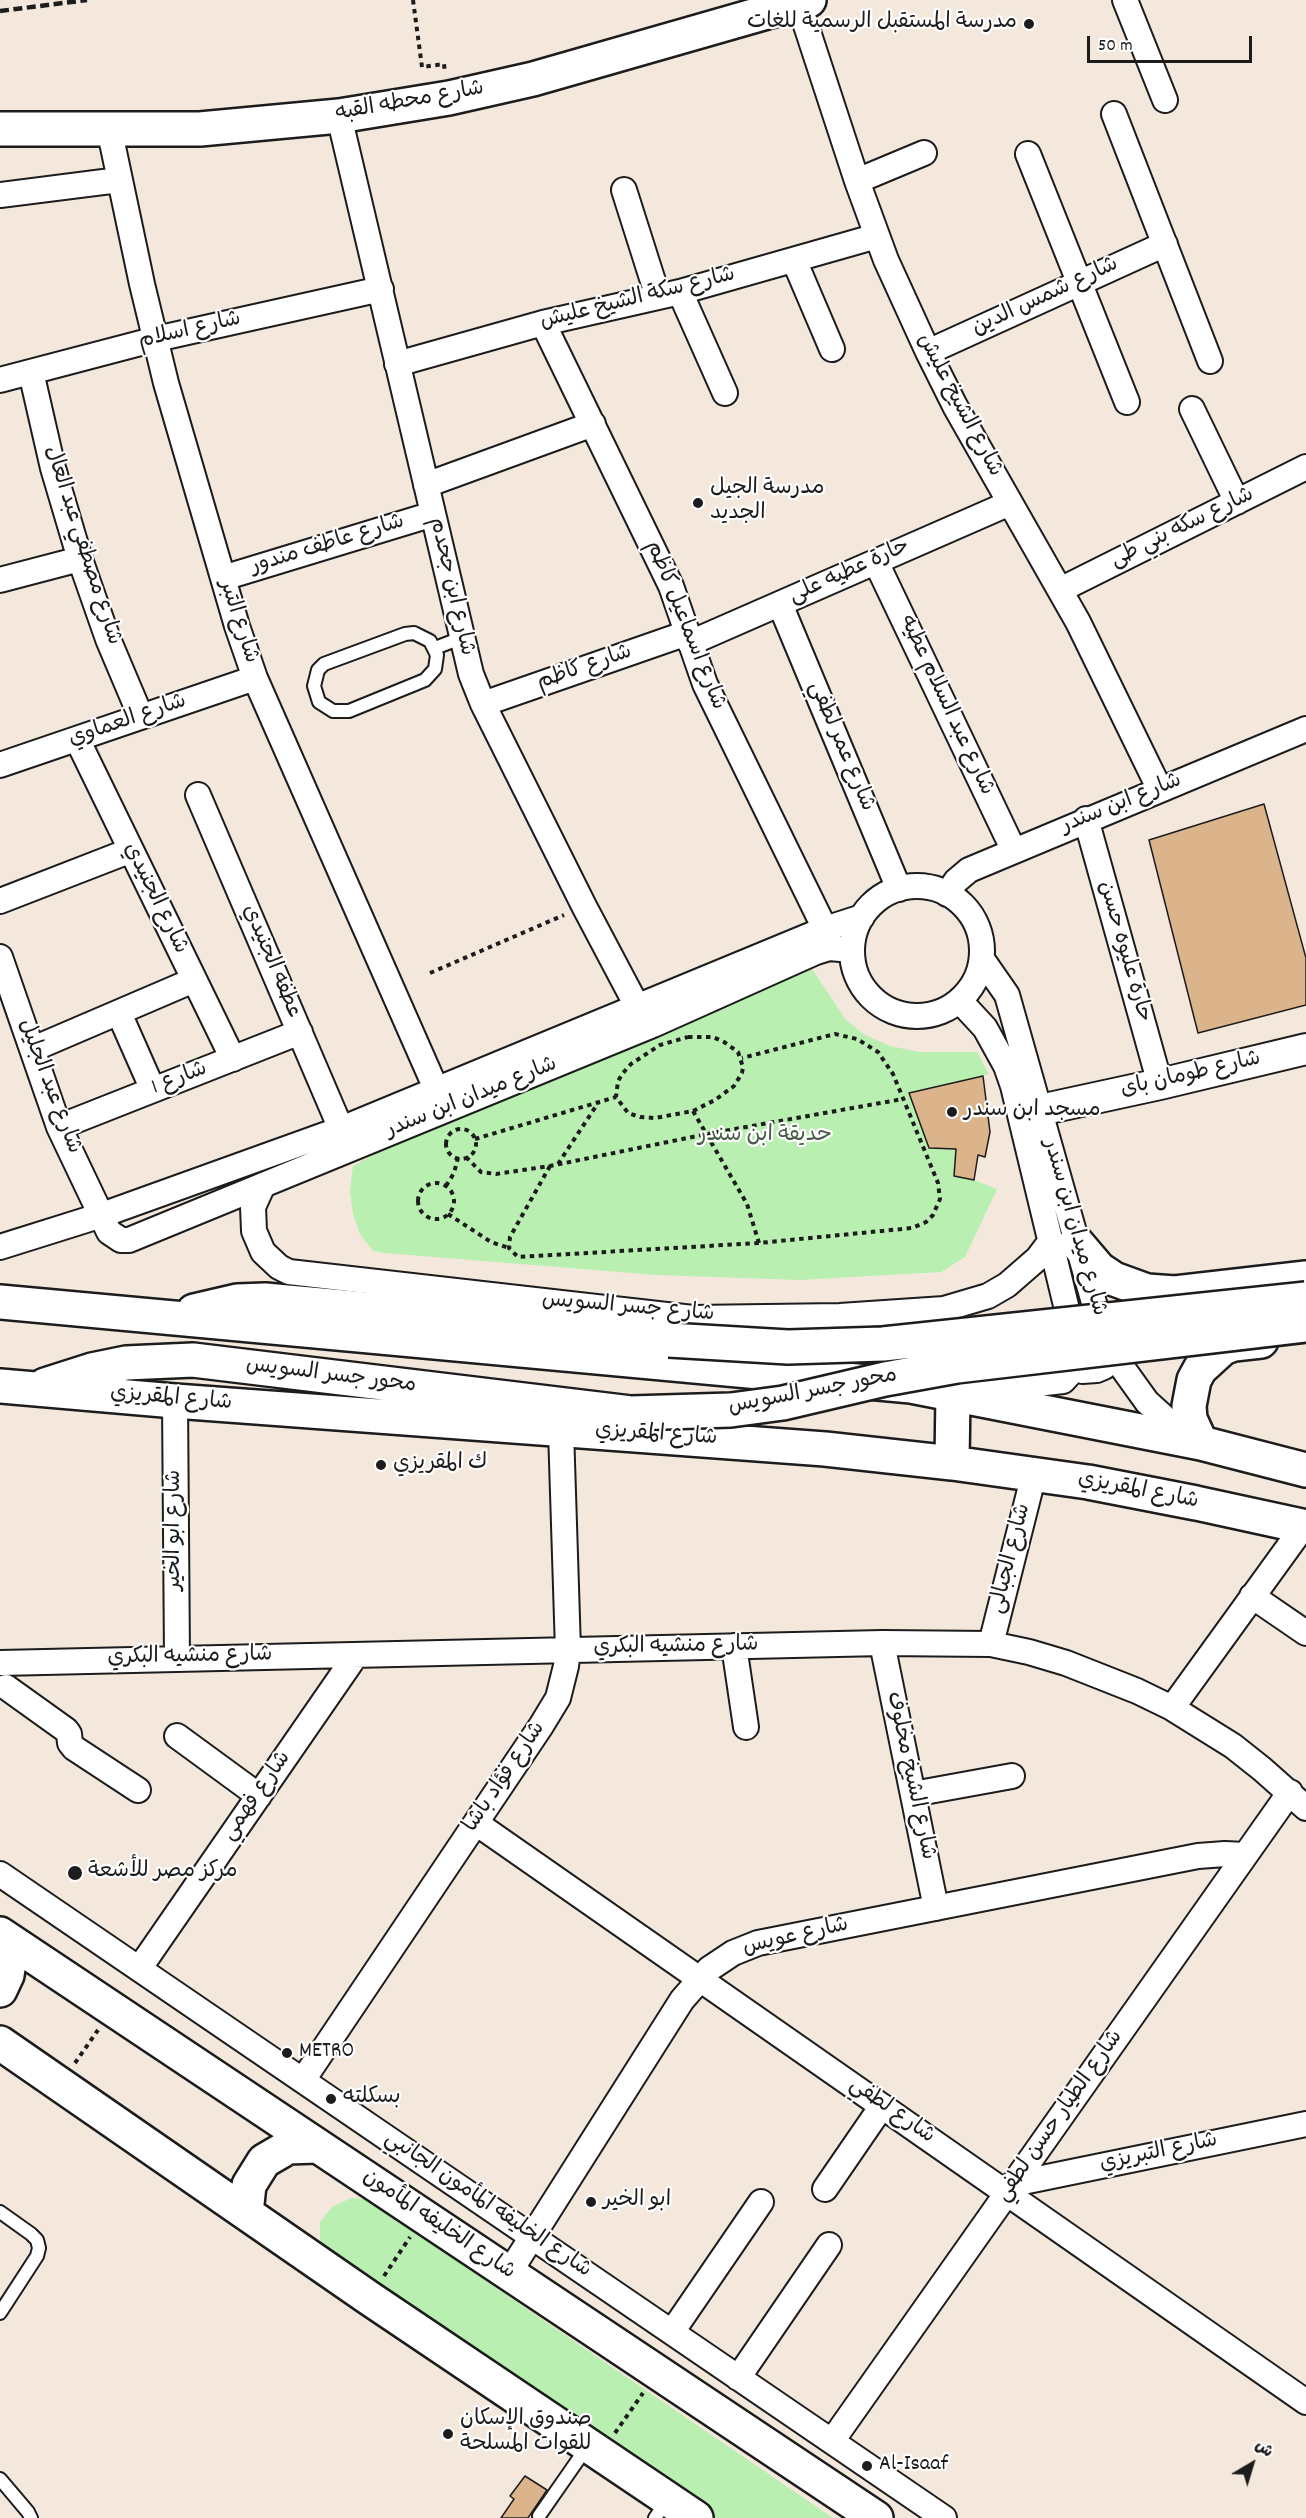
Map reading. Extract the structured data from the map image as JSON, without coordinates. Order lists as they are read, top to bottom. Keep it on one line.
{"streets":{"main road":["شارع محطه القبه","محور جسر السويس","شارع المقريزي","شارع الخليفه المأمون"],"street":["شارع شمس الدين","شارع سكة الشيخ عليش","شارع اسلام","شارع الشيخ عليش","شارع سكه بني طى","شارع مصطفي عبد العال","شارع عاطف مندور","حارة عطيه على","شارع ابن جحدم","شارع التبر","شارع اسماعيل كاظم","شارع كاظم","شارع عبد السلام عطيه","شارع العماوي","شارع عمر لطفي","شارع ابن سندر","شارع الجنيدي","حارة عليوه حسن","عطفه الجنيدي","شارع طومان باى","شارع 1","شارع عبد الجليل","شارع ميدان ابن سندر","شارع جسر السويس","شارع ابو الخير","شارع الجبالى","شارع منشيه البكري","شارع الشيخ مخلوف","شارع فؤاد باشا","شارع فهمي","شارع عويس","شارع لطفي","شارع الطيار حسن لطفي","شارع التبريزي","شارع الخليفه المأمون الجانبي"]},"crossings":[["شارع محطه القبه","شارع الشيخ عليش"],["شارع محطه القبه","شارع ابن جحدم"],["شارع محطه القبه","شارع التبر"],["شارع شمس الدين","شارع الشيخ عليش"],["شارع سكة الشيخ عليش","شارع الشيخ عليش"],["شارع سكة الشيخ عليش","شارع ابن جحدم"],["شارع سكة الشيخ عليش","شارع اسماعيل كاظم"],["شارع اسلام","شارع مصطفي عبد العال"],["شارع اسلام","شارع ابن جحدم"],["شارع اسلام","شارع التبر"],["شارع الشيخ عليش","شارع سكه بني طى"],["شارع الشيخ عليش","حارة عطيه على"],["شارع الشيخ عليش","شارع ابن سندر"],["شارع مصطفي عبد العال","شارع العماوي"],["شارع عاطف مندور","شارع ابن جحدم"],["شارع عاطف مندور","شارع التبر"],["حارة عطيه على","شارع اسماعيل كاظم"],["حارة عطيه على","شارع كاظم"],["حارة عطيه على","شارع عبد السلام عطيه"],["حارة عطيه على","شارع عمر لطفي"],["شارع ابن جحدم","شارع كاظم"],["شارع ابن جحدم","شارع ميدان ابن سندر"],["شارع التبر","شارع العماوي"],["شارع التبر","شارع ميدان ابن سندر"],["شارع اسماعيل كاظم","شارع كاظم"],["شارع اسماعيل كاظم","شارع ميدان ابن سندر"],["شارع عبد السلام عطيه","شارع ابن سندر"],["شارع العماوي","شارع الجنيدي"],["شارع عمر لطفي","شارع ابن سندر"],["شارع عمر لطفي","شارع ميدان ابن سندر"],["شارع ابن سندر","حارة عليوه حسن"],["شارع ابن سندر","شارع ميدان ابن سندر"],["شارع الجنيدي","شارع 1"],["حارة عليوه حسن","شارع طومان باى"],["عطفه الجنيدي","شارع 1"],["عطفه الجنيدي","شارع ميدان ابن سندر"],["شارع طومان باى","شارع ميدان ابن سندر"],["شارع 1","شارع عبد الجليل"],["شارع عبد الجليل","شارع ميدان ابن سندر"],["شارع ميدان ابن سندر","شارع جسر السويس"],["محور جسر السويس","شارع المقريزي"],["شارع المقريزي","شارع ابو الخير"],["شارع المقريزي","شارع الجبالى"],["شارع المقريزي","شارع فؤاد باشا"],["شارع ابو الخير","شارع منشيه البكري"],["شارع الجبالى","شارع منشيه البكري"],["شارع منشيه البكري","شارع الشيخ مخلوف"],["شارع منشيه البكري","شارع فؤاد باشا"],["شارع منشيه البكري","شارع فهمي"],["شارع منشيه البكري","شارع الطيار حسن لطفي"],["شارع الشيخ مخلوف","شارع عويس"],["شارع فؤاد باشا","شارع لطفي"],["شارع فؤاد باشا","شارع الخليفه المأمون الجانبي"],["شارع فهمي","شارع الخليفه المأمون الجانبي"],["شارع عويس","شارع لطفي"],["شارع عويس","شارع الطيار حسن لطفي"],["شارع عويس","شارع الخليفه المأمون الجانبي"],["شارع عويس","شارع الخليفه المأمون"],["شارع لطفي","شارع الطيار حسن لطفي"],["شارع لطفي","شارع التبريزي"],["شارع الطيار حسن لطفي","شارع التبريزي"],["شارع الطيار حسن لطفي","شارع الخليفه المأمون الجانبي"]],"parks":["حديقة ابن سندر"],"places":["مدرسة المستقبل الرسمية للغات","مدرسة الجيل الجديد","مسجد ابن سندر","ك المقريزي","مركز مصر للأشعة","METRO","بسكلته","ابو الخير","صندوق الإسكان للقوات المسلحة","Al-Isaaf"],"scale_bar":"50 m","north":"top right"}
